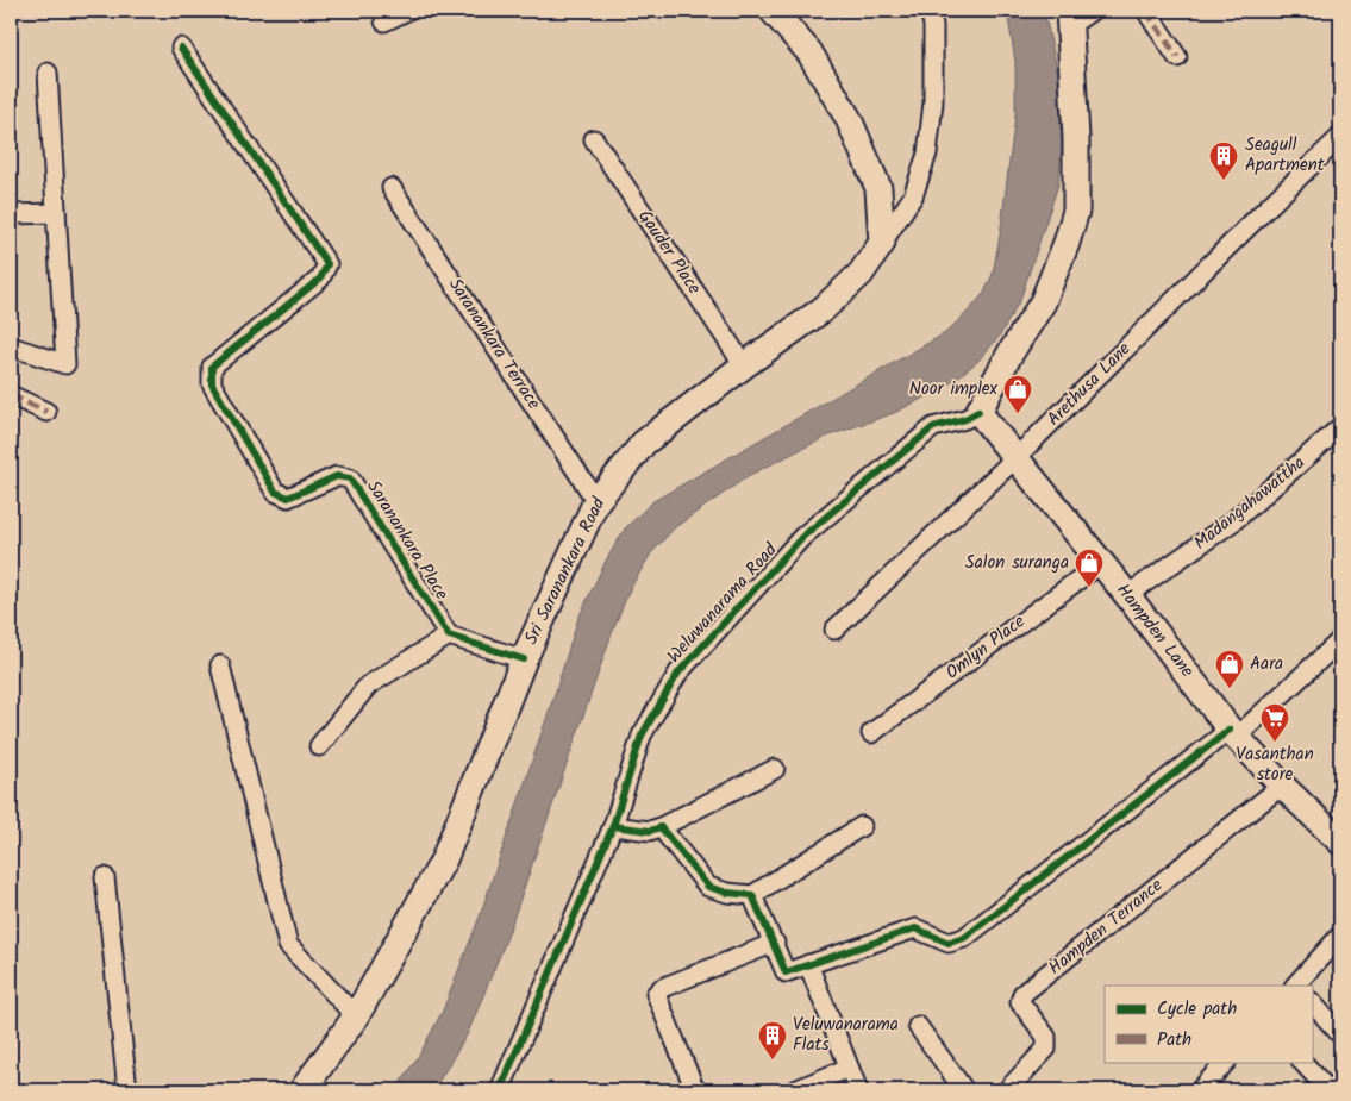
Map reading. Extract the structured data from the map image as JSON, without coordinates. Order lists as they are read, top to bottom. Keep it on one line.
{"streets":{"main road":["Sri Saranankara Road","Hampden Lane"],"street":["Gauder Place","Saranankara Terrace","Arethusa Lane","Madangahawattha","Saranankara Place","Weluwanarama Road","Omlyn Place","Hampden Terrance"]},"crossings":[["Gauder Place","Sri Saranankara Road"],["Saranankara Terrace","Sri Saranankara Road"],["Arethusa Lane","Hampden Lane"],["Madangahawattha","Hampden Lane"],["Weluwanarama Road","Hampden Lane"],["Hampden Lane","Omlyn Place"],["Hampden Lane","Hampden Terrance"]],"places":{"building":["Seagull Apartment","Veluwanarama Flats"],"shop":["Noor implex","Salon suranga","Aara"],"supermarket":["Vasanthan store"]},"legend":["Cycle path","Path"]}
